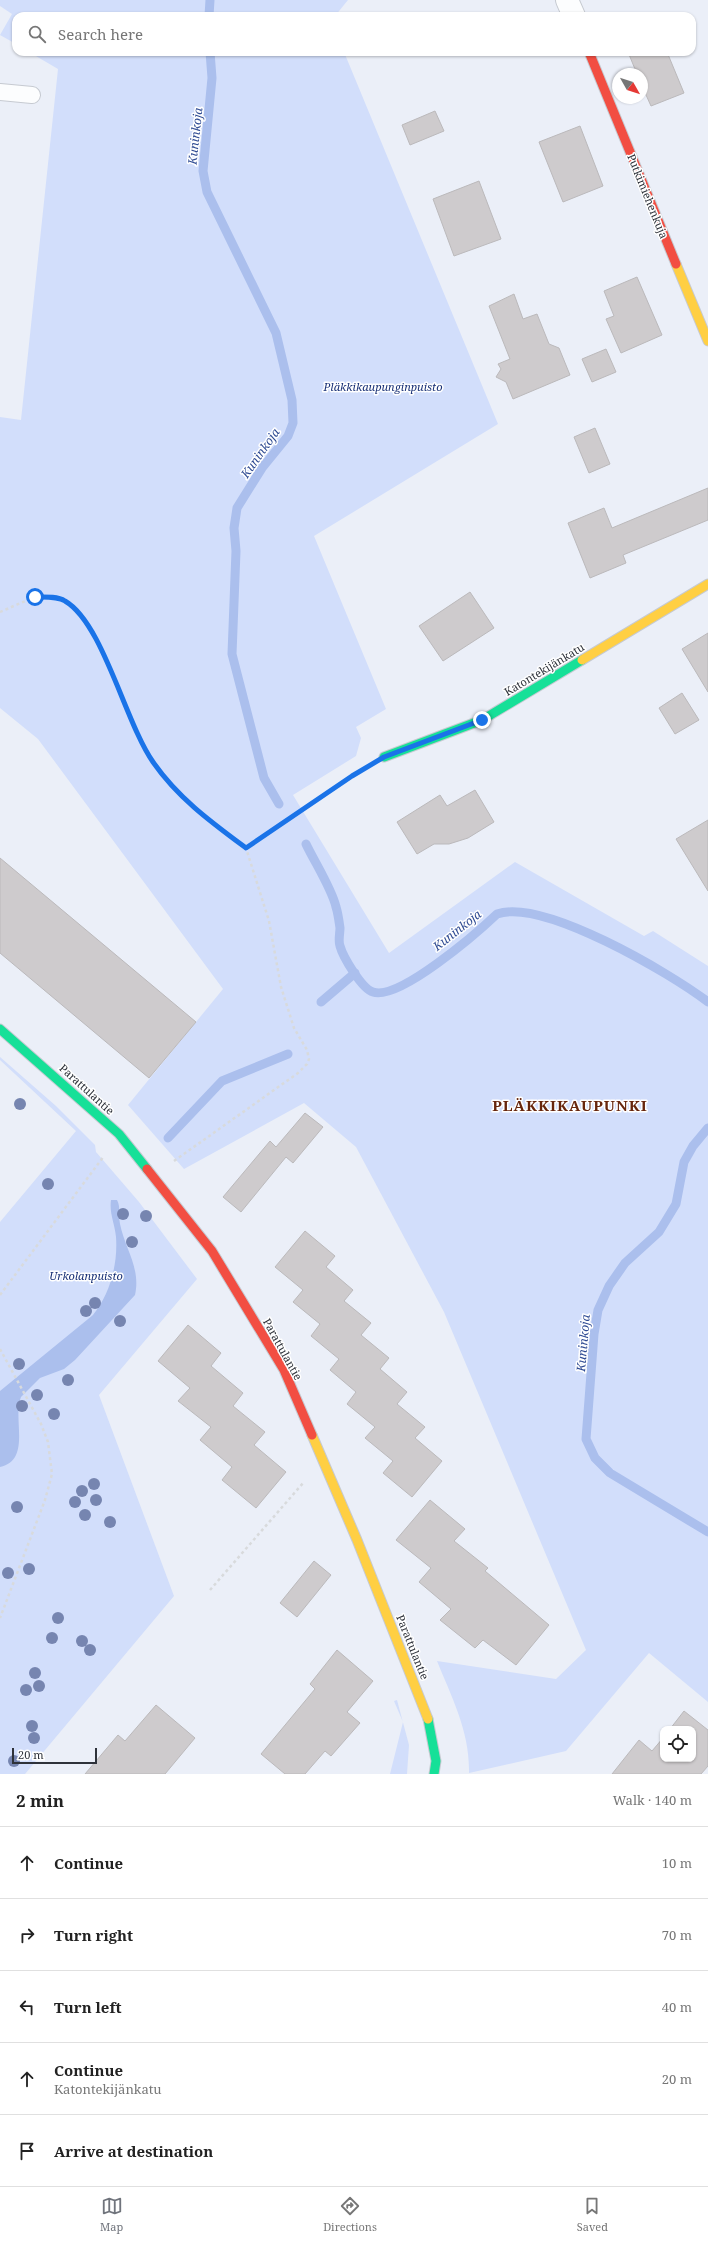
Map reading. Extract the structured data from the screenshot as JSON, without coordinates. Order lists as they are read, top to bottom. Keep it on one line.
{"streets":{"street":["Putkimiehenkuja","Katontekijänkatu","Parattulantie"]},"districts":["PLÄKKIKAUPUNKI"],"water":["Kuninkoja"],"parks":["Pläkkikaupunginpuisto","Urkolanpuisto"],"scale_bar":"20 m","north":"bottom right","page":{"search":"Search here","scale":"20 m","heading":["2 min","Walk · 140 m"],"list":[["Continue","10 m"],["Turn right","70 m"],["Turn left","40 m"],["Continue","Katontekijänkatu","20 m"],"Arrive at destination"],"nav":["Map","Directions","Saved"]}}
